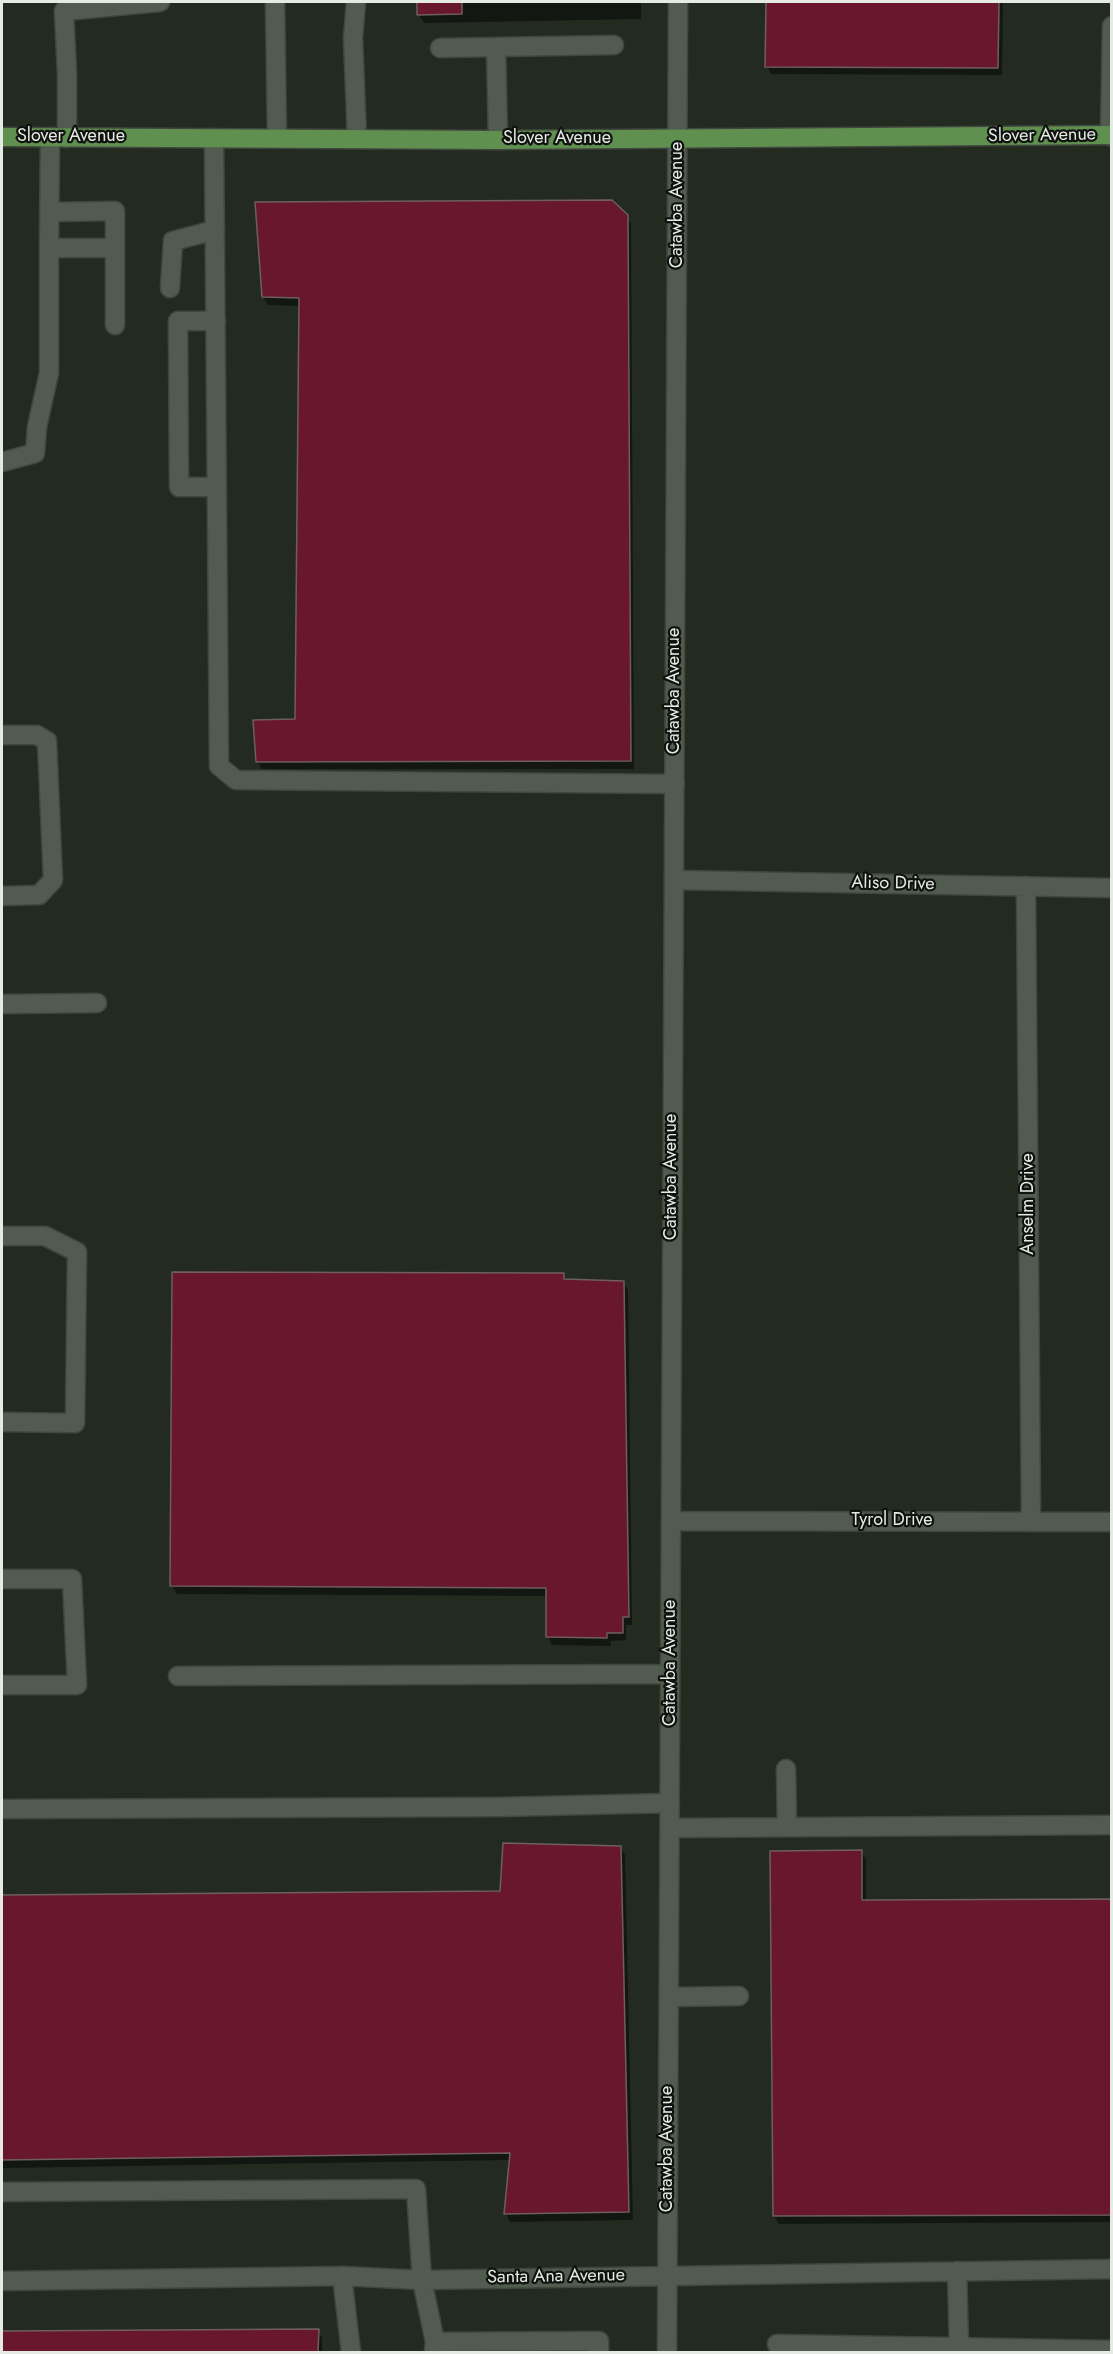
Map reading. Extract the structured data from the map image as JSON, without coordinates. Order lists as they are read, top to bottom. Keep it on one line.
{"streets":{"main road":["Slover Avenue"],"street":["Catawba Avenue","Aliso Drive","Anselm Drive","Tyrol Drive","Santa Ana Avenue"]},"crossings":[["Slover Avenue","Catawba Avenue"],["Catawba Avenue","Aliso Drive"],["Catawba Avenue","Tyrol Drive"],["Catawba Avenue","Santa Ana Avenue"],["Aliso Drive","Anselm Drive"],["Anselm Drive","Tyrol Drive"]]}
